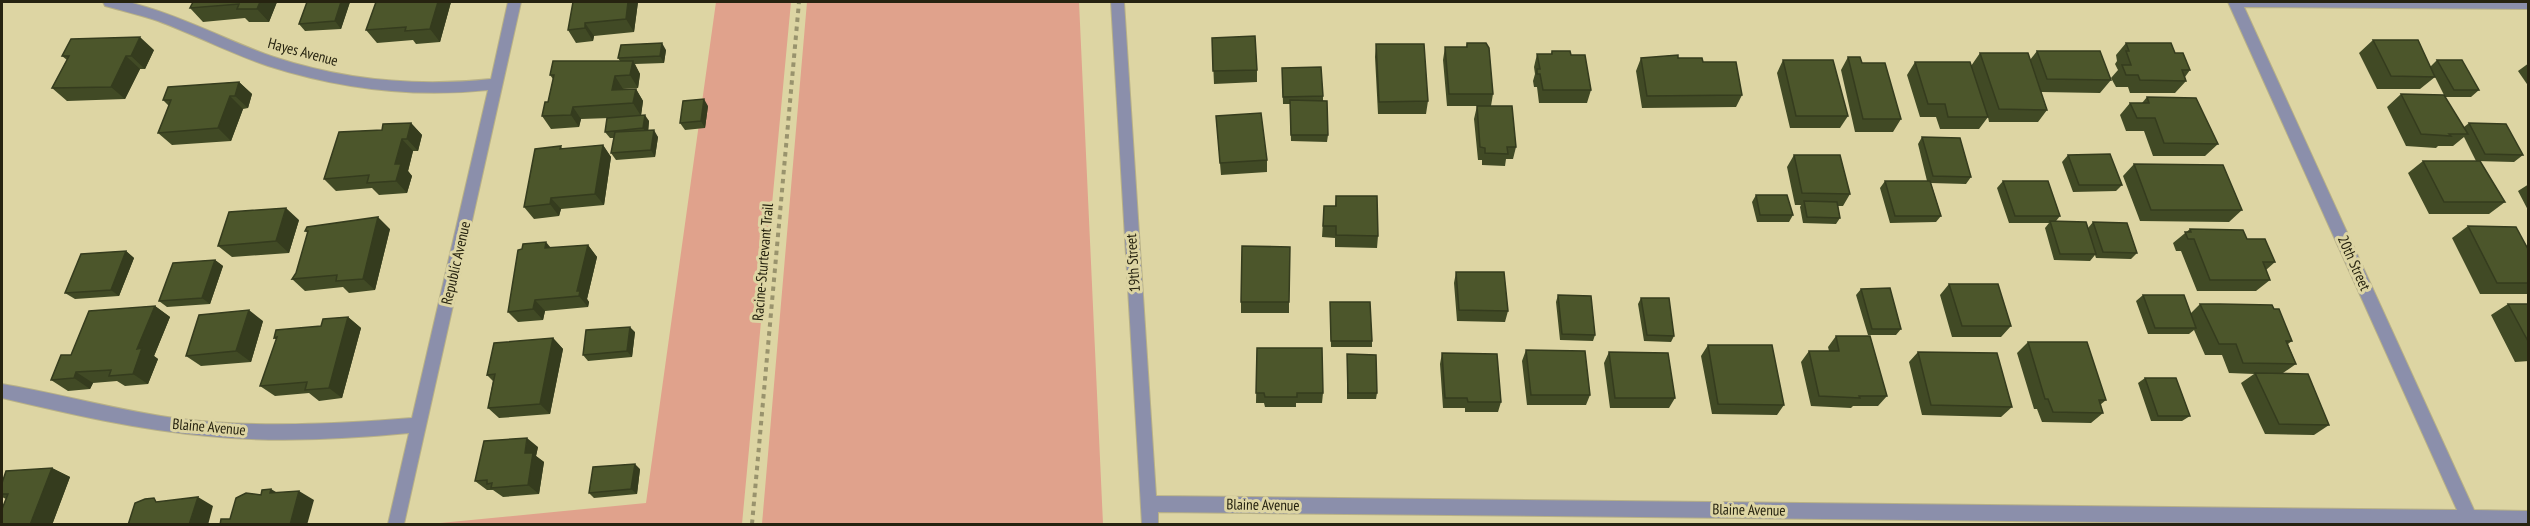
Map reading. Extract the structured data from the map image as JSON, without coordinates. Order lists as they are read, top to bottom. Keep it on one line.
{"streets":{"street":["Hayes Avenue","Republic Avenue","19th Street","20th Street","Blaine Avenue"],"path":["Racine-Sturtevant Trail"]},"crossings":[["Hayes Avenue","Republic Avenue"],["Republic Avenue","Blaine Avenue"],["19th Street","Blaine Avenue"],["20th Street","Blaine Avenue"]]}
